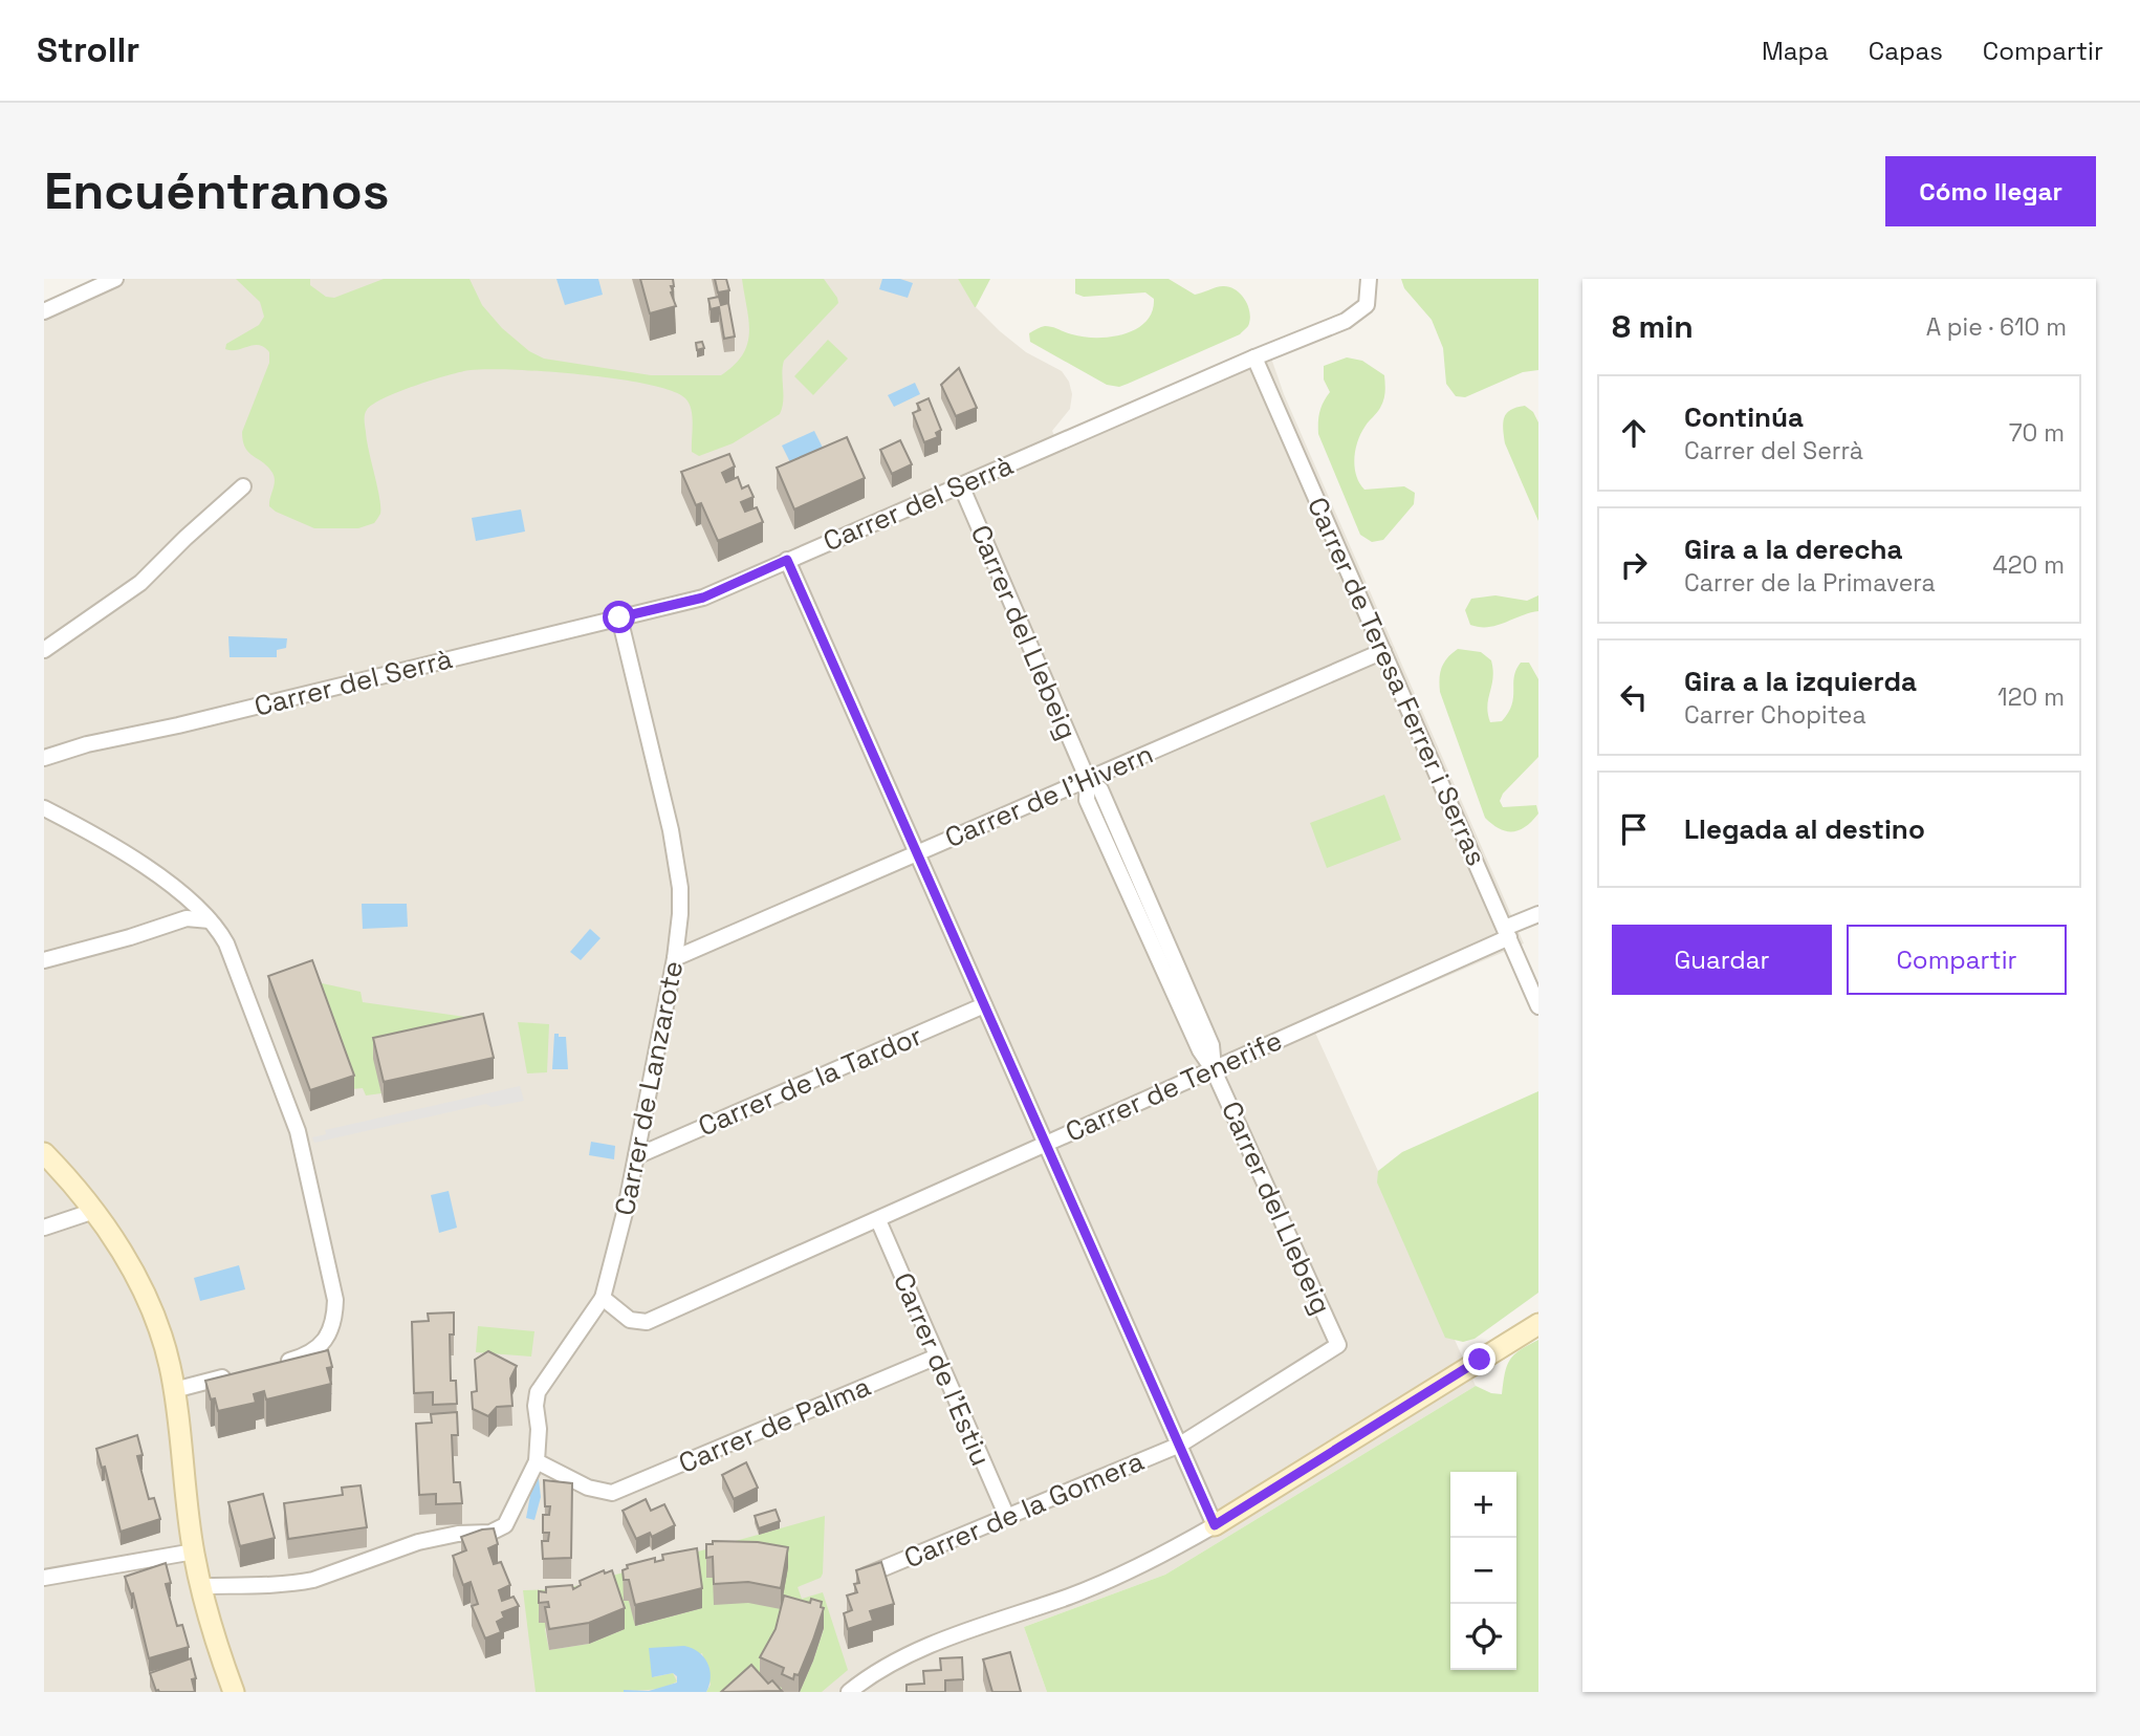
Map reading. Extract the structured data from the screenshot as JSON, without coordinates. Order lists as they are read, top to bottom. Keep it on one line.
{"streets":{"street":["Carrer del Serrà","Carrer del Llebeig","Carrer de Teresa Ferrer i Serras","Carrer de l'Hivern","Carrer de la Tardor","Carrer de Tenerife","Carrer de Lanzarote","Carrer de l'Estiu","Carrer de Palma","Carrer de la Gomera"]},"crossings":[["Carrer del Serrà","Carrer del Llebeig"],["Carrer del Serrà","Carrer de Teresa Ferrer i Serras"],["Carrer del Serrà","Carrer de Lanzarote"],["Carrer del Llebeig","Carrer de l'Hivern"],["Carrer del Llebeig","Carrer de Tenerife"],["Carrer del Llebeig","Carrer de la Gomera"],["Carrer de Teresa Ferrer i Serras","Carrer de l'Hivern"],["Carrer de Teresa Ferrer i Serras","Carrer de Tenerife"],["Carrer de l'Hivern","Carrer de Lanzarote"],["Carrer de la Tardor","Carrer de Lanzarote"],["Carrer de Tenerife","Carrer de Lanzarote"],["Carrer de Tenerife","Carrer de l'Estiu"],["Carrer de Lanzarote","Carrer de Palma"],["Carrer de l'Estiu","Carrer de Palma"],["Carrer de l'Estiu","Carrer de la Gomera"]],"page":{"header":"Strollr","nav":["Mapa","Capas","Compartir"],"buttons":["Cómo llegar",["Guardar","Compartir"]],"title":"Encuéntranos","heading":["8 min","A pie · 610 m"],"list":[["Continúa","Carrer del Serrà","70 m"],["Gira a la derecha","Carrer de la Primavera","420 m"],["Gira a la izquierda","Carrer Chopitea","120 m"],"Llegada al destino"],"map_buttons":["+","−"]}}
